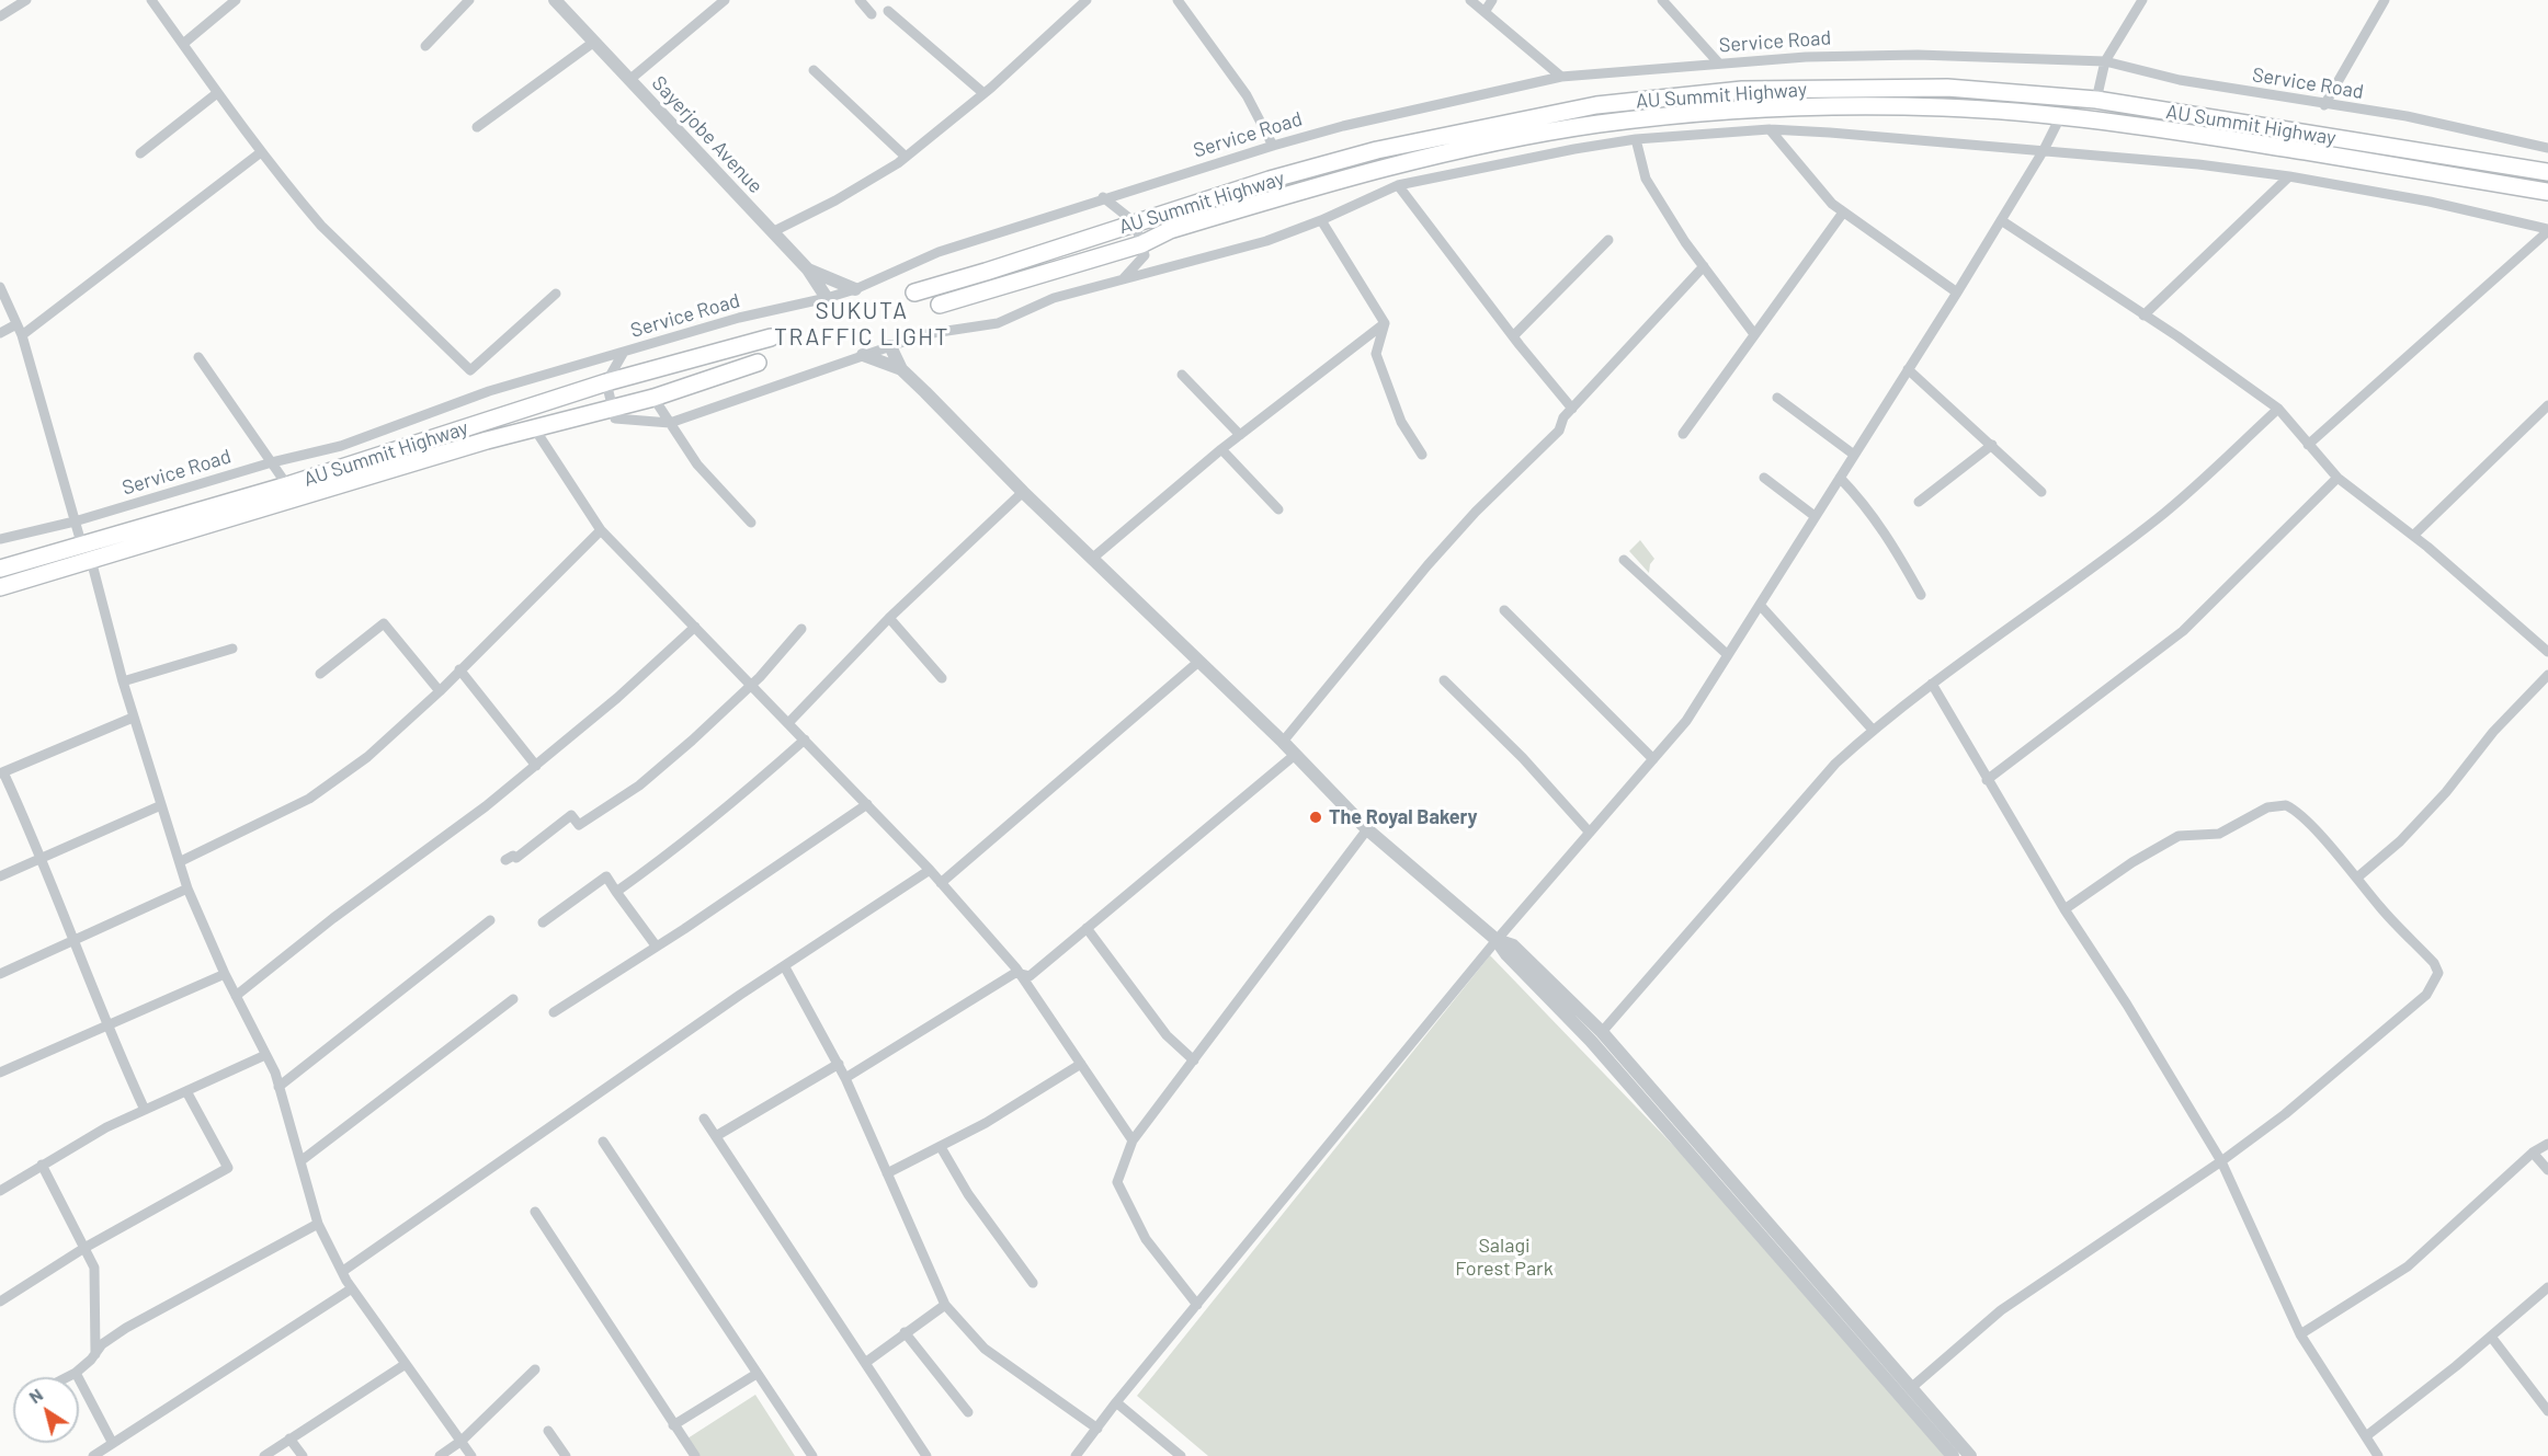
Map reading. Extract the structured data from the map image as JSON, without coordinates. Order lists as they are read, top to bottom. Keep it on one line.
{"streets":{"main road":["AU Summit Highway"],"street":["Service Road","Sayerjobe Avenue"]},"crossings":[["Service Road","Sayerjobe Avenue"]],"districts":["SUKUTA TRAFFIC LIGHT"],"parks":["Salagi Forest Park"],"places":["The Royal Bakery"],"north":"top left"}
